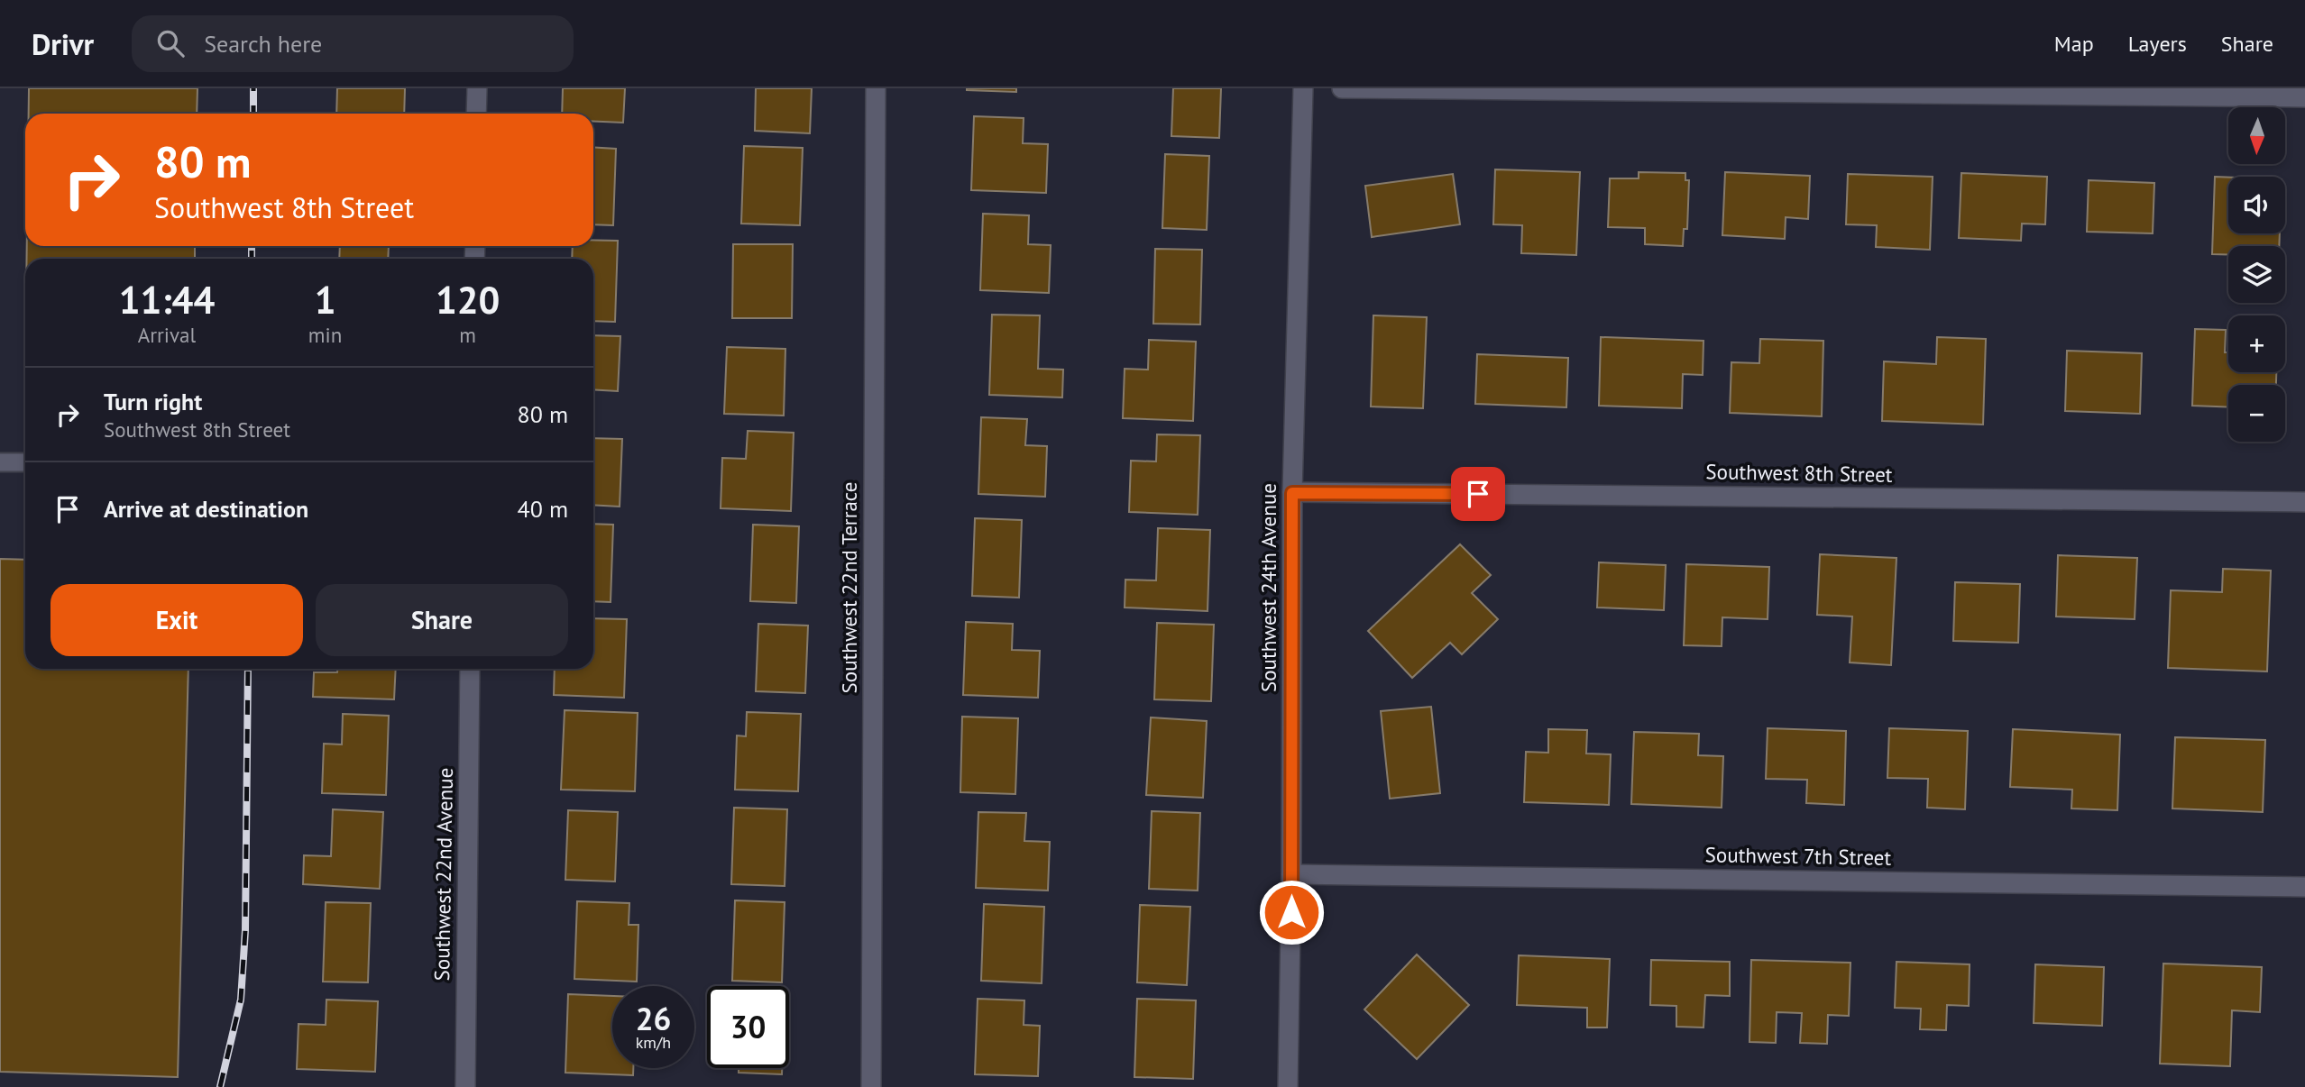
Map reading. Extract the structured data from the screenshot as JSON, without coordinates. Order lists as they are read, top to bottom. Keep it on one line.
{"streets":{"street":["Southwest 8th Street","Southwest 22nd Terrace","Southwest 24th Avenue","Southwest 7th Street","Southwest 22nd Avenue"]},"crossings":[["Southwest 8th Street","Southwest 24th Avenue"],["Southwest 24th Avenue","Southwest 7th Street"]],"north":"bottom","page":{"header":"Drivr","search":"Search here","nav":["Map","Layers","Share"],"map_buttons":["+","−"],"turn":["80 m","Southwest 8th Street"],"eta":["11:44","Arrival","1","min","120","m"],"list":[{"name":"Turn right","note":"Southwest 8th Street","value":"80 m"},{"name":"Arrive at destination","value":"40 m"}],"buttons":["Exit","Share"],"speed":"26 km/h","limit":"30"}}
